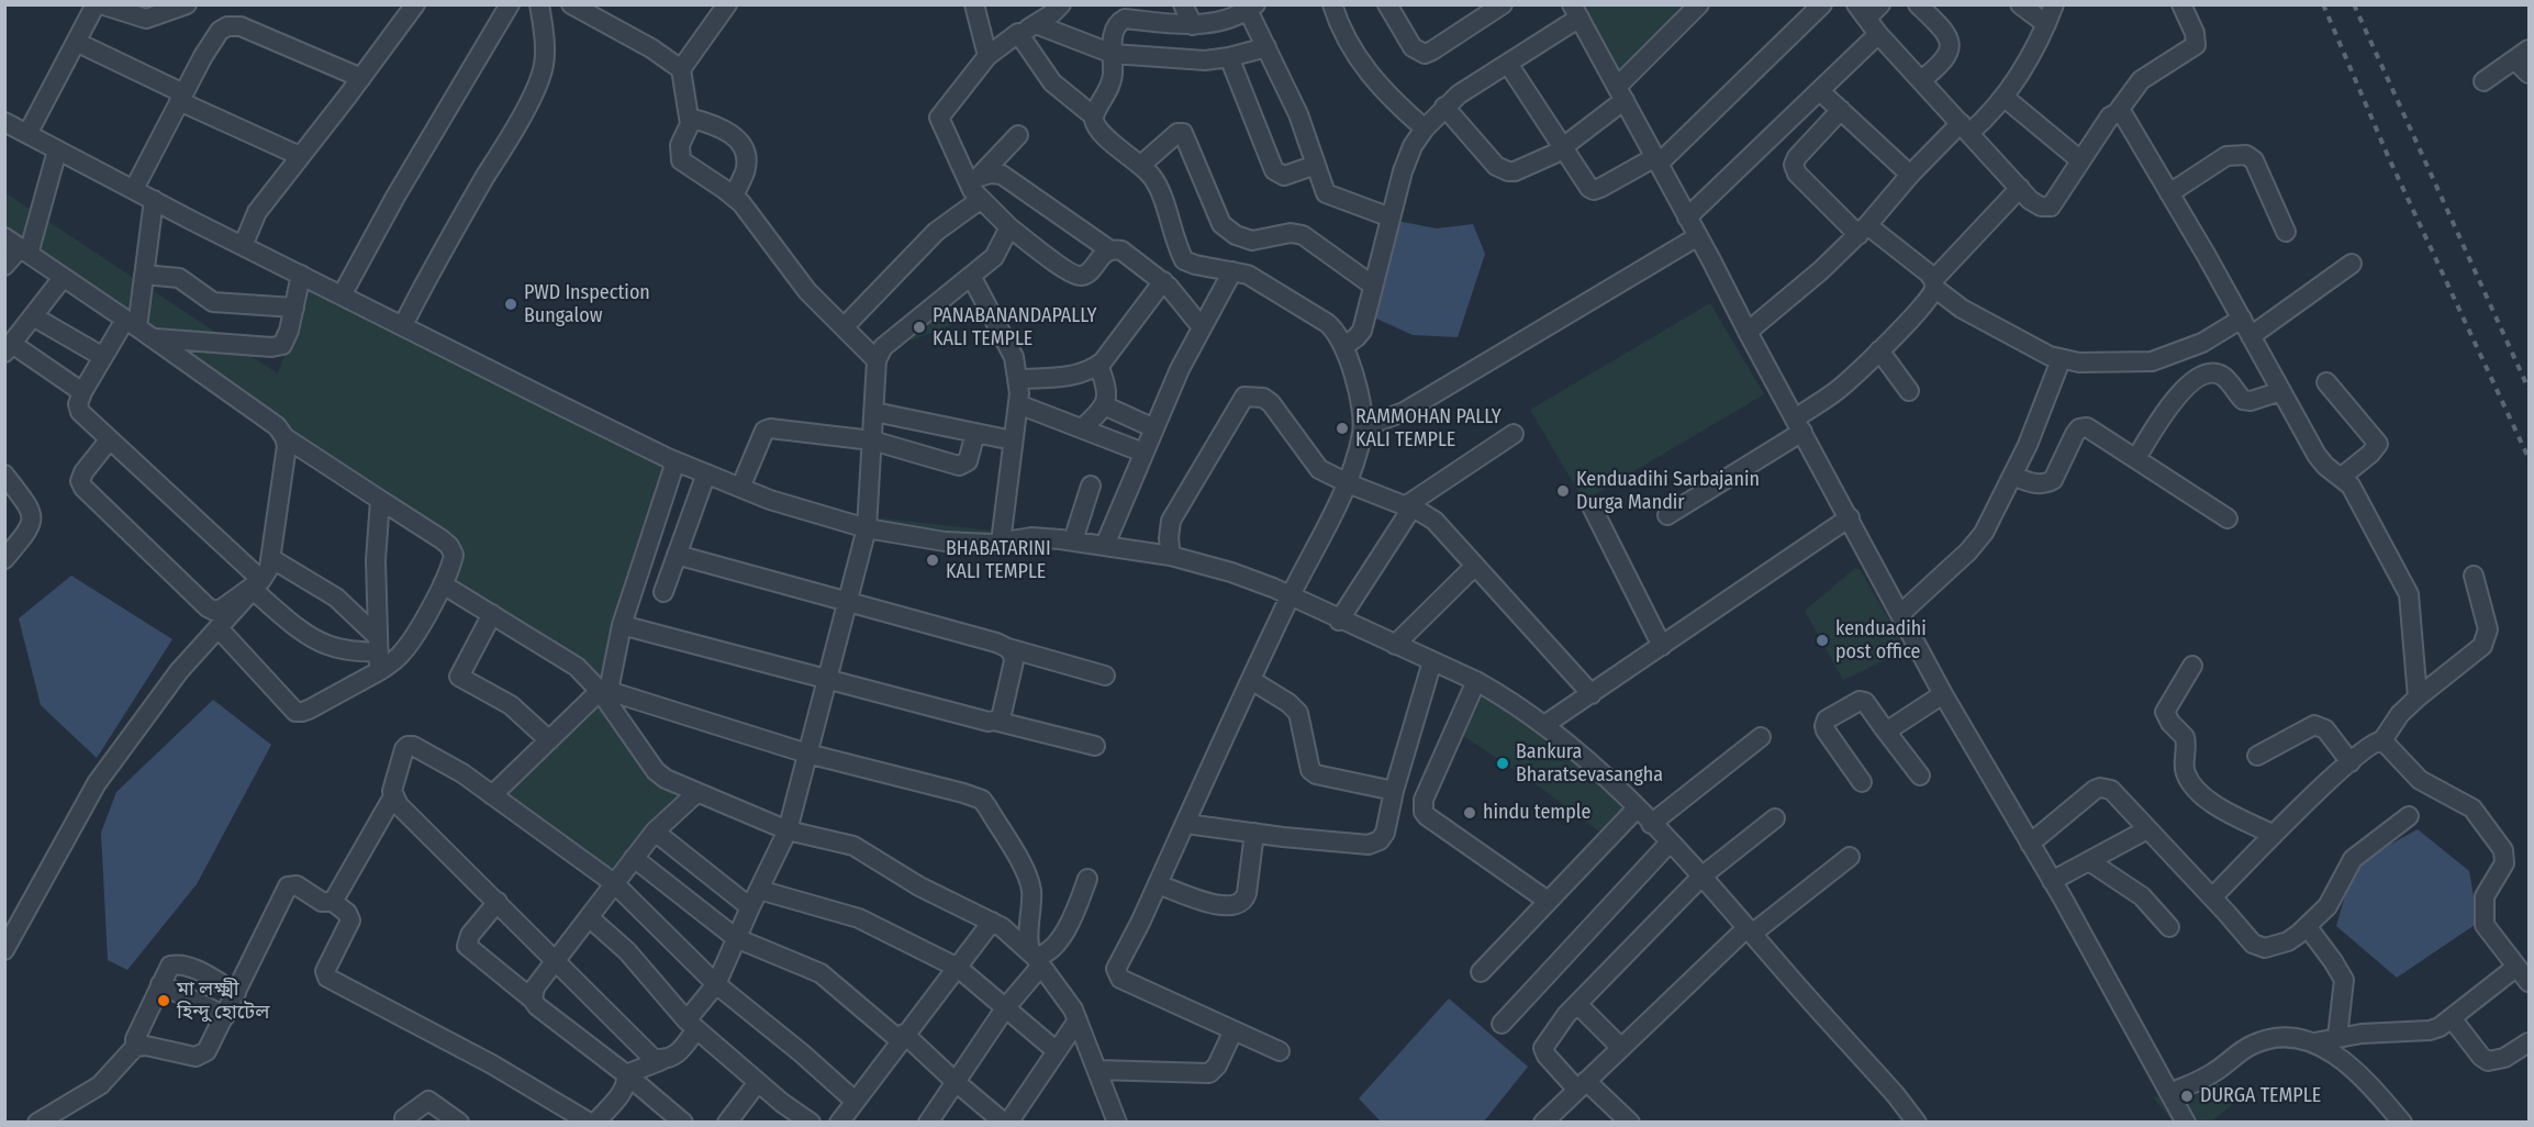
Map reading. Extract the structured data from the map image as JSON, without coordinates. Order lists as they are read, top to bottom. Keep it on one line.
{"places":["PWD Inspection Bungalow","PANABANANDAPALLY KALI TEMPLE","RAMMOHAN PALLY KALI TEMPLE","Kenduadihi Sarbajanin Durga Mandir","BHABATARINI KALI TEMPLE","kenduadihi post office","Bankura Bharatsevasangha","hindu temple","মা লক্ষ্মী হিন্দু হোটেল","DURGA TEMPLE"]}
